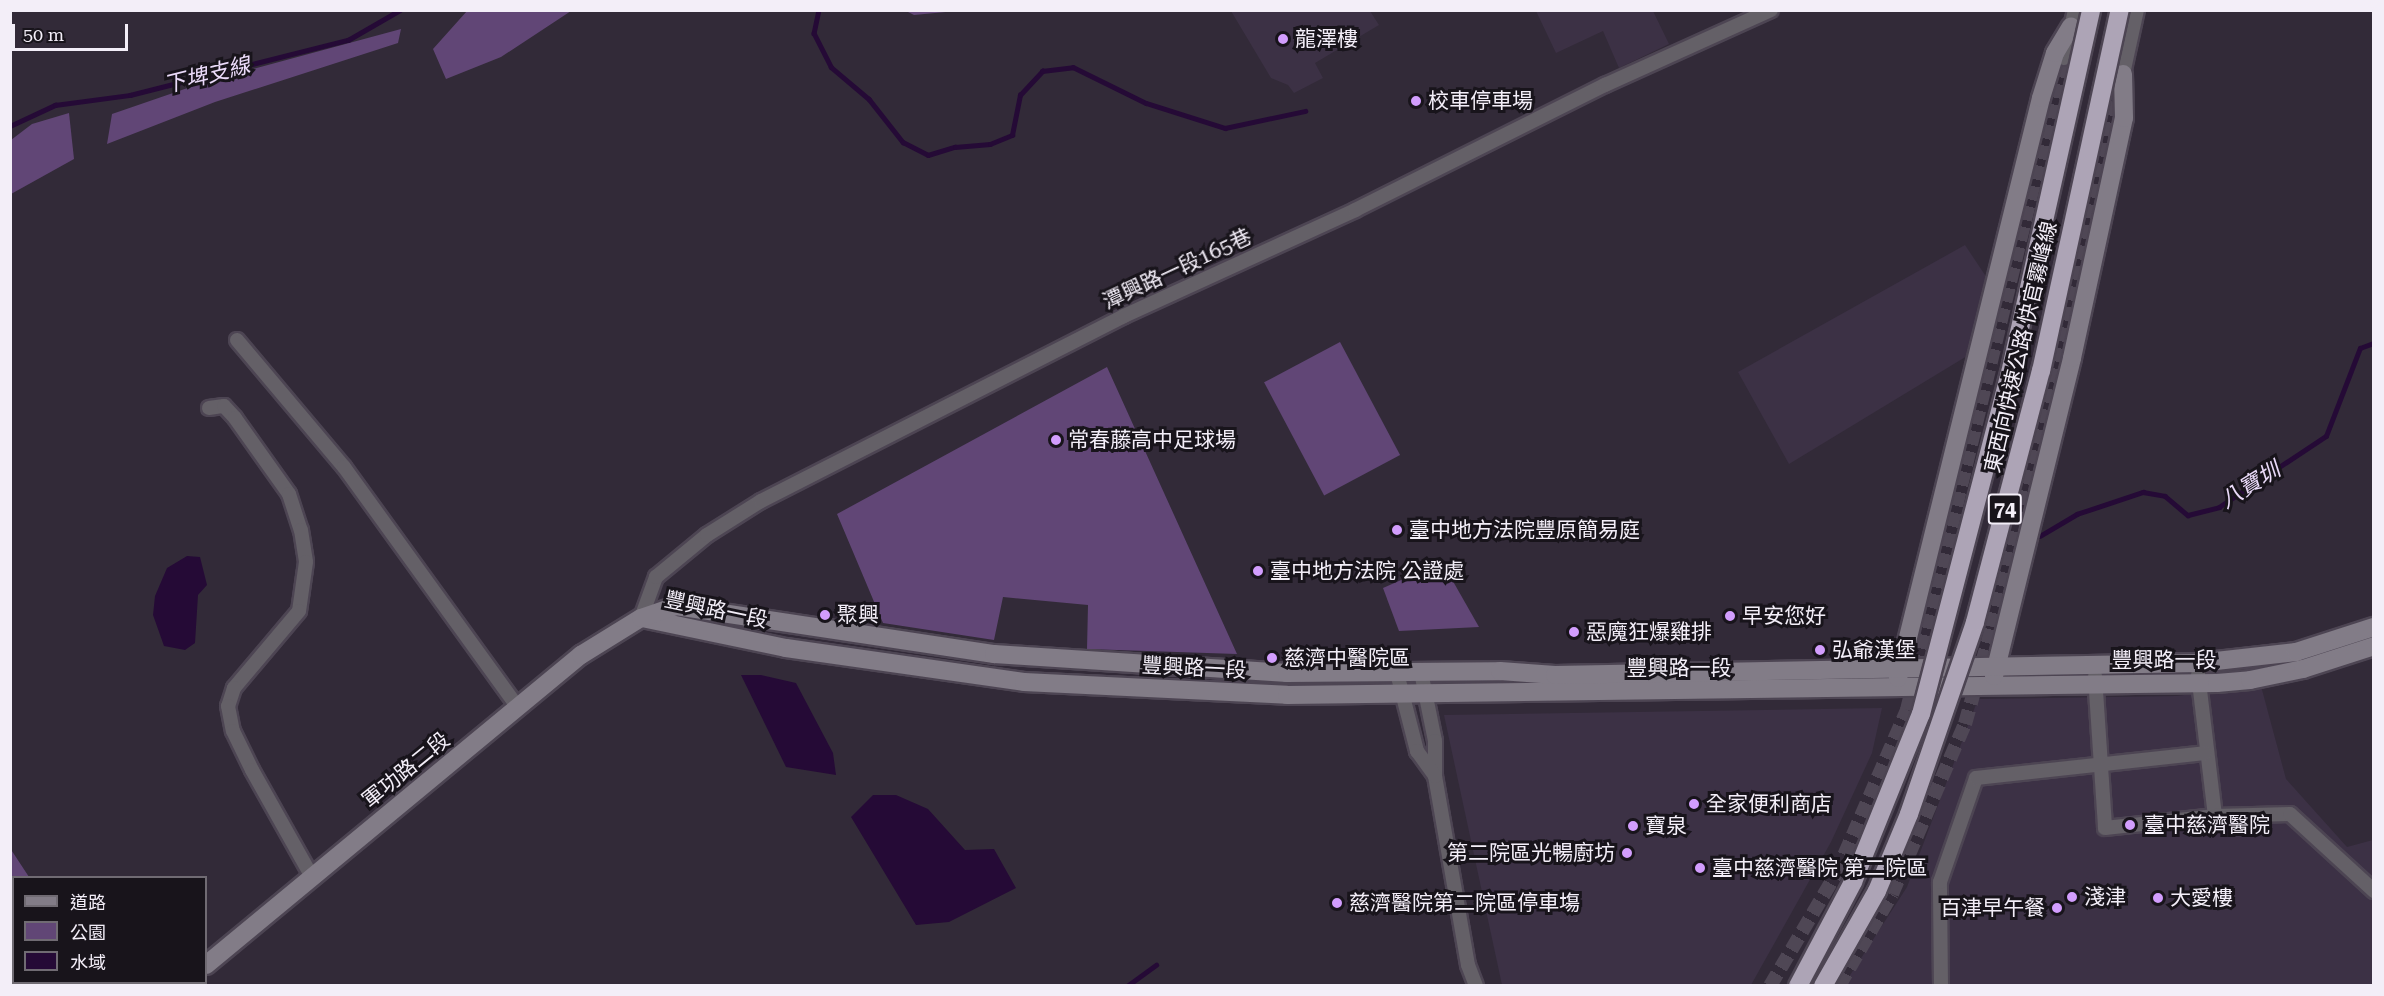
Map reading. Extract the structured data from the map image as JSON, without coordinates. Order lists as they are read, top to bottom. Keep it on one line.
{"streets":{"highway":["東西向快速公路 快官霧峰線","74"],"street":["潭興路一段165巷","豐興路一段","軍功路二段"]},"crossings":[["潭興路一段165巷","豐興路一段"],["潭興路一段165巷","軍功路二段"],["豐興路一段","軍功路二段"]],"water":["下埤支線","八寶圳"],"places":["龍澤樓","校車停車場","常春藤高中足球場","臺中地方法院豐原簡易庭","臺中地方法院 公證處","聚興","早安您好","惡魔狂爆雞排","弘爺漢堡","慈濟中醫院區","全家便利商店","臺中慈濟醫院","寶泉","第二院區光暢廚坊","臺中慈濟醫院 第二院區","淺津","大愛樓","慈濟醫院第二院區停車塲","百津早午餐"],"legend":["道路","公園","水域"],"scale_bar":"50 m"}
